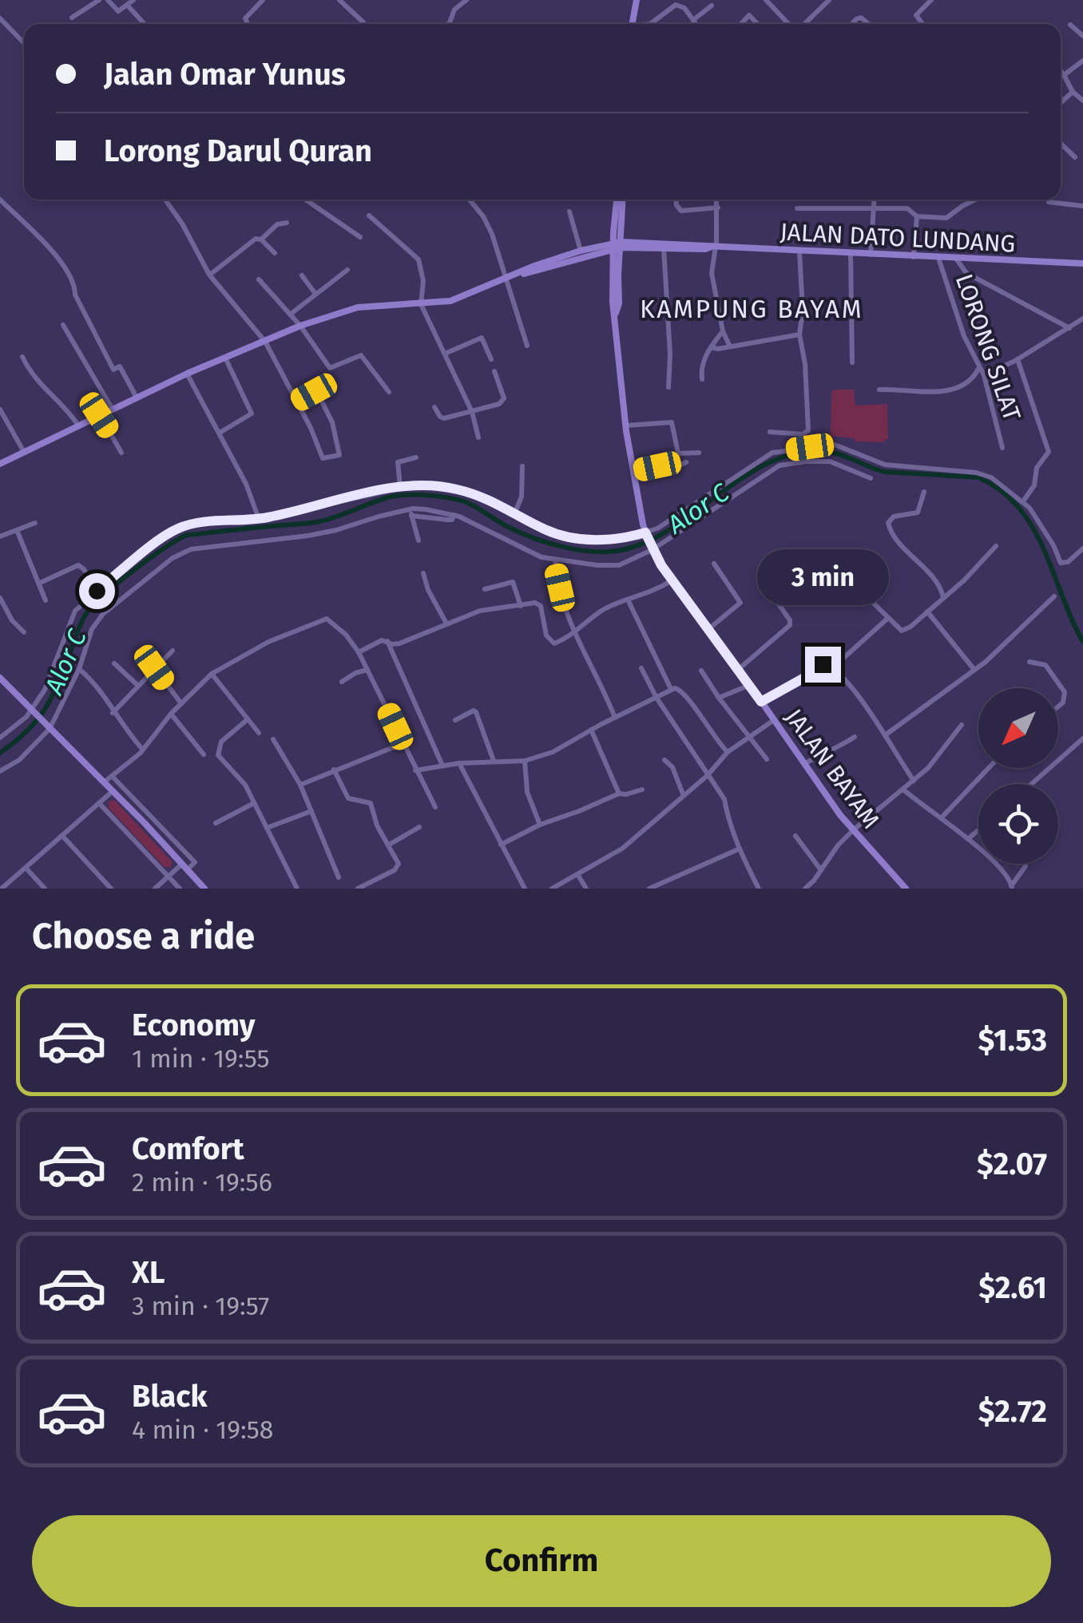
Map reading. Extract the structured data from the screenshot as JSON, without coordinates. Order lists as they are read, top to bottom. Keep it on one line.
{"streets":{"main road":["JALAN DATO LUNDANG","JALAN BAYAM"],"street":["LORONG SILAT"]},"crossings":[["JALAN DATO LUNDANG","LORONG SILAT"],["JALAN DATO LUNDANG","JALAN BAYAM"]],"districts":["KAMPUNG BAYAM"],"water":["Alor C"],"north":"bottom left","page":{"banner":["Jalan Omar Yunus","Lorong Darul Quran"],"bubble":"3 min","heading":"Choose a ride","list":[{"name":"Economy","note":"1 min · 19:55","value":"$1.53"},{"name":"Comfort","note":"2 min · 19:56","value":"$2.07"},{"name":"XL","note":"3 min · 19:57","value":"$2.61"},{"name":"Black","note":"4 min · 19:58","value":"$2.72"}],"buttons":"Confirm"}}
